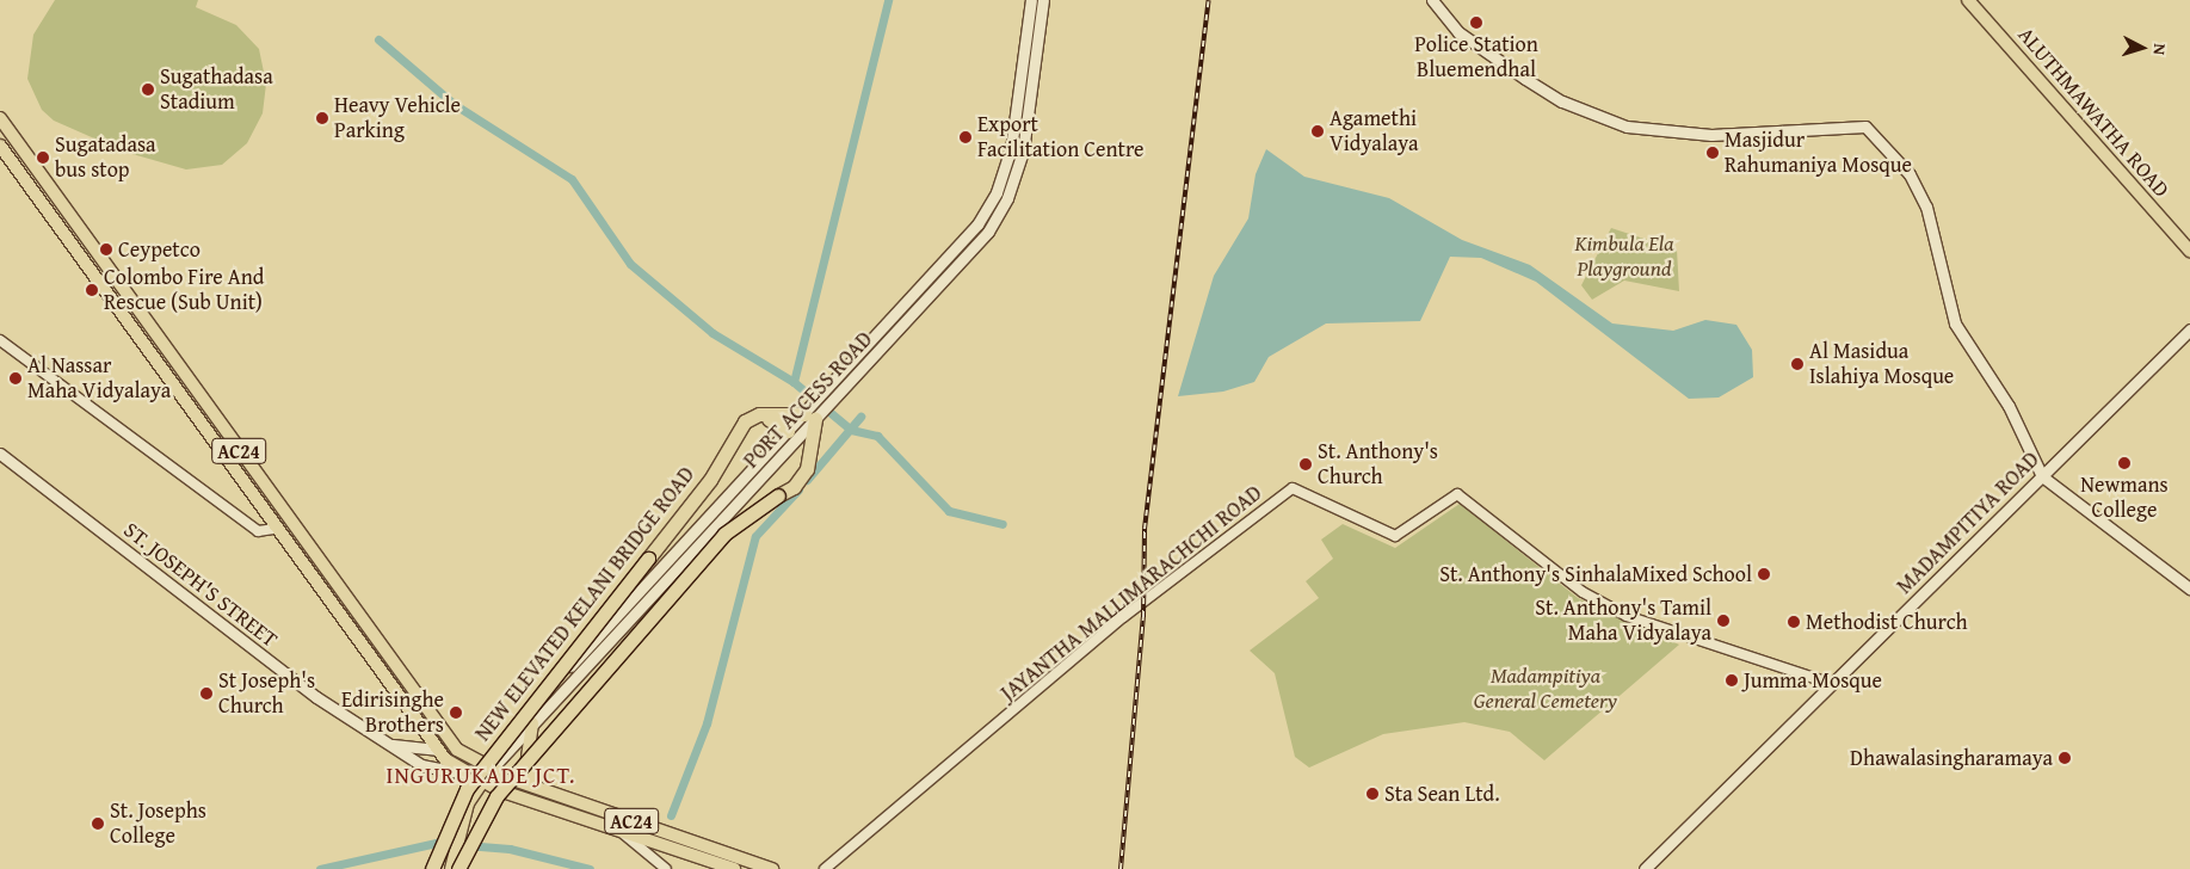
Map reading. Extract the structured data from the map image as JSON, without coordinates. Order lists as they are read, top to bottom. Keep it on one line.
{"streets":{"highway":["NEW ELEVATED KELANI BRIDGE ROAD"],"main road":["ALUTHMAWATHA ROAD","PORT ACCESS ROAD","AC24","MADAMPITIYA ROAD","ST. JOSEPH'S STREET"],"street":["JAYANTHA MALLIMARACHCHI ROAD"]},"crossings":[["PORT ACCESS ROAD","AC24"],["AC24","ST. JOSEPH'S STREET"],["MADAMPITIYA ROAD","JAYANTHA MALLIMARACHCHI ROAD"]],"districts":["INGURUKADE JCT."],"parks":["Kimbula Ela Playground","Madampitiya General Cemetery"],"places":["Police Station Bluemendhal","Sugathadasa Stadium","Heavy Vehicle Parking","Agamethi Vidyalaya","Export Facilitation Centre","Masjidur Rahumaniya Mosque","Sugatadasa bus stop","Ceypetco","Colombo Fire And Rescue (Sub Unit)","Al Masidua Islahiya Mosque","Al Nassar Maha Vidyalaya","Newmans College","St. Anthony's Church","St. Anthony's SinhalaMixed School","St. Anthony's Tamil Maha Vidyalaya","Methodist Church","Jumma Mosque","St Joseph's Church","Edirisinghe Brothers","Dhawalasingharamaya","Sta Sean Ltd.","St. Josephs College"],"north":"right"}
